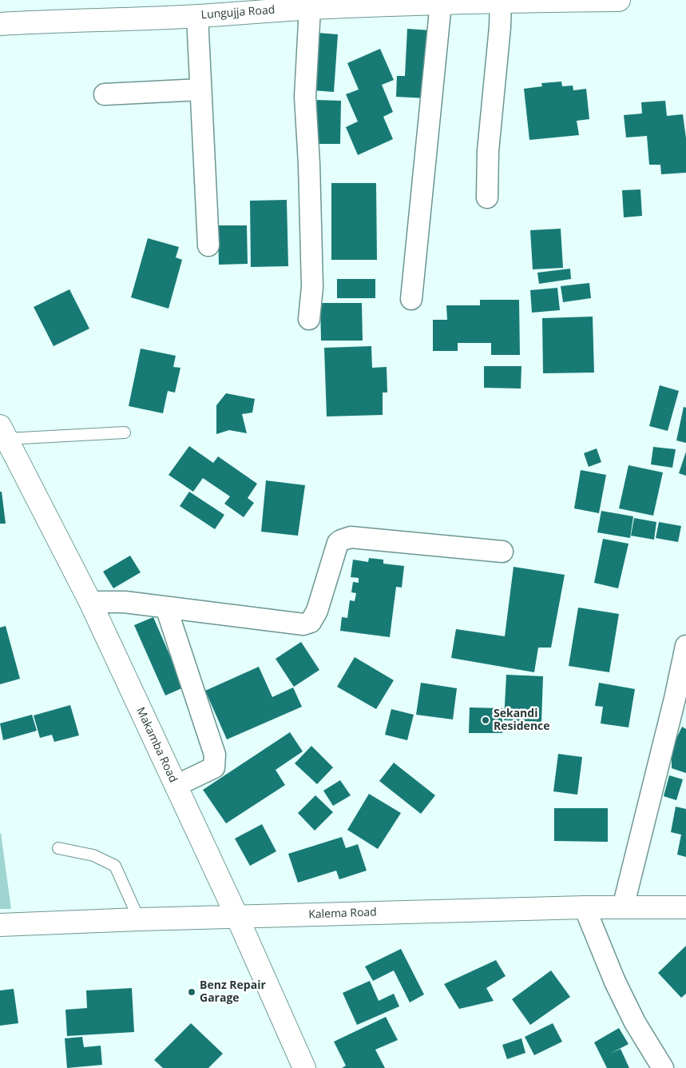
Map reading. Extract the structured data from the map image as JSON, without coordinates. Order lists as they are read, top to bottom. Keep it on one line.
{"streets":{"street":["Lungujja Road","Makamba Road","Kalema Road"]},"crossings":[["Makamba Road","Kalema Road"]],"places":["Sekandi Residence","Benz Repair Garage"]}
